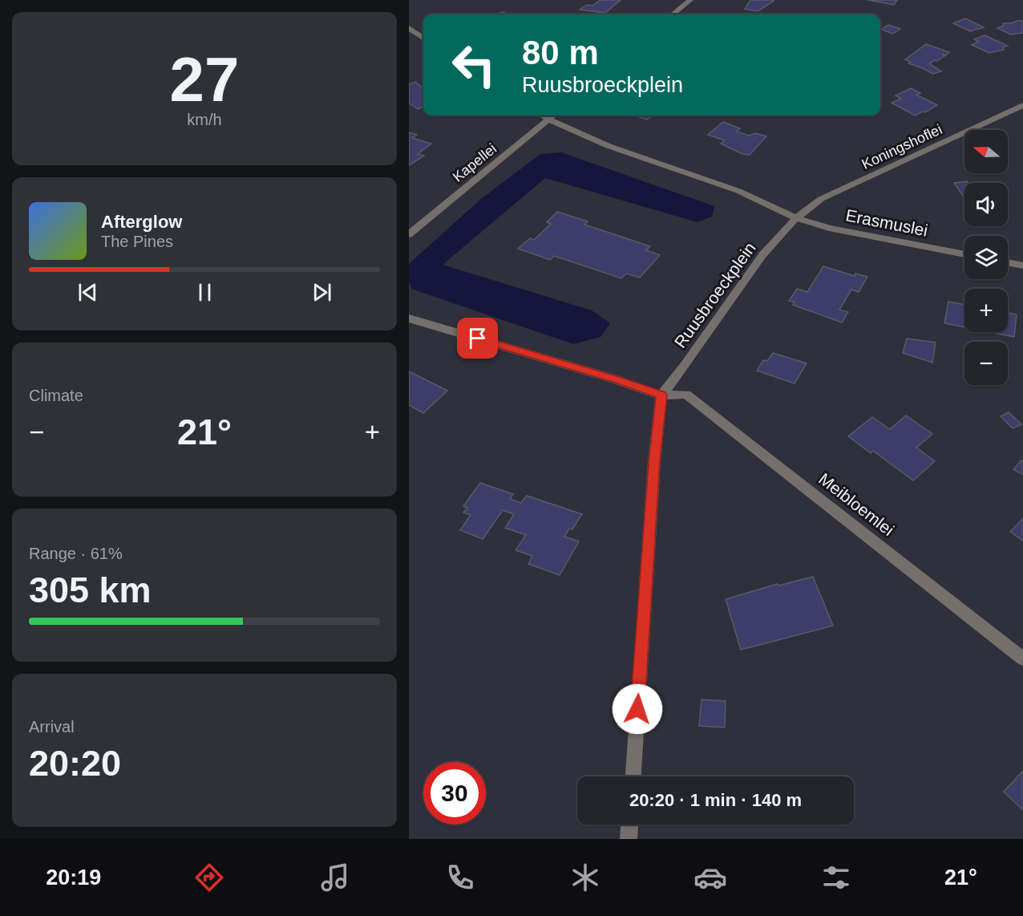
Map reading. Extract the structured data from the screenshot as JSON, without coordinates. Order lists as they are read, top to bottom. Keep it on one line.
{"streets":{"street":["Koningshoflei","Kapellei","Erasmuslei","Ruusbroeckplein","Meibloemlei"]},"crossings":[["Koningshoflei","Erasmuslei"],["Koningshoflei","Ruusbroeckplein"],["Erasmuslei","Ruusbroeckplein"],["Ruusbroeckplein","Meibloemlei"]],"north":"left","page":{"tile":[["27","km/h"],"Climate",["Range · 61%","305 km"],["Arrival","20:20"]],"turn":["80 m","Ruusbroeckplein"],"map_buttons":["+","−"],"song":["Afterglow","The Pines"],"heat":["−","21°","+"],"limit":"30","trip":"20:20 · 1 min · 140 m","tabs":["20:19","21°"]}}
